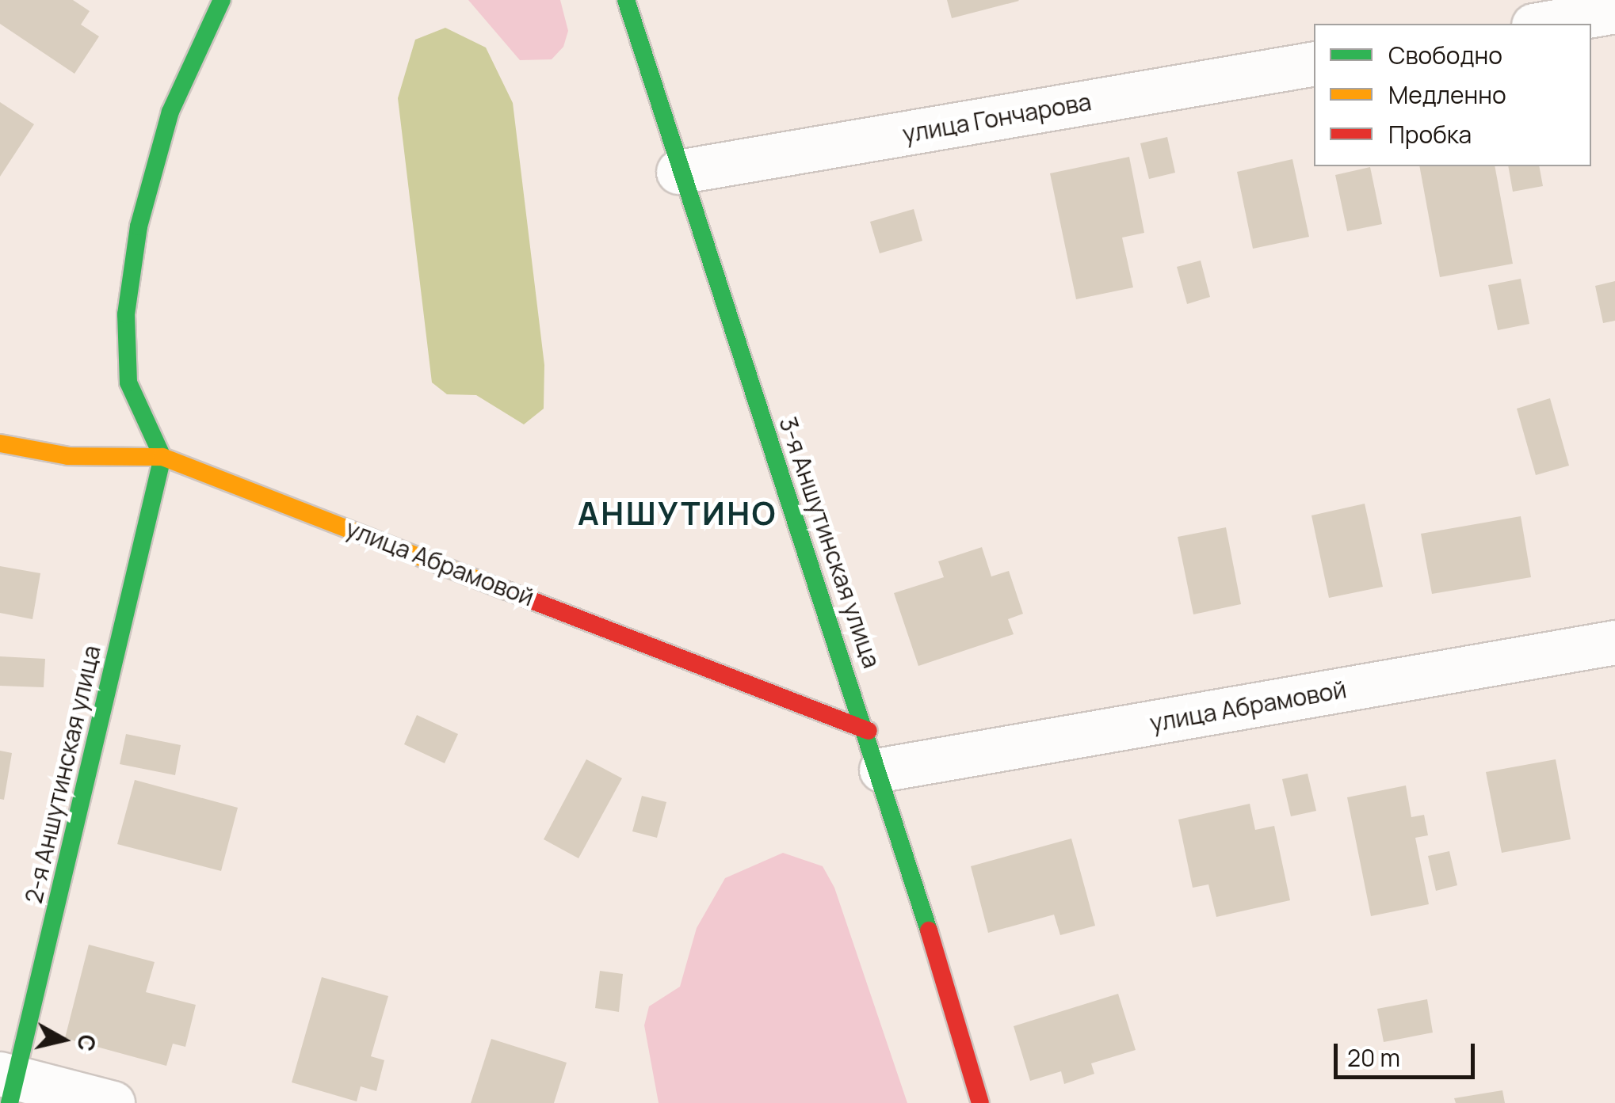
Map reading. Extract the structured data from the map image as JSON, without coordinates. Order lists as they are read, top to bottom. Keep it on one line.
{"streets":{"street":["улица Гончарова","3-я Аншутинская улица","улица Абрамовой","2-я Аншутинская улица"]},"crossings":[["улица Гончарова","3-я Аншутинская улица"],["3-я Аншутинская улица","улица Абрамовой"],["улица Абрамовой","2-я Аншутинская улица"]],"districts":["АНШУТИНО"],"legend":["Свободно","Медленно","Пробка"],"scale_bar":"20 m","north":"right"}
